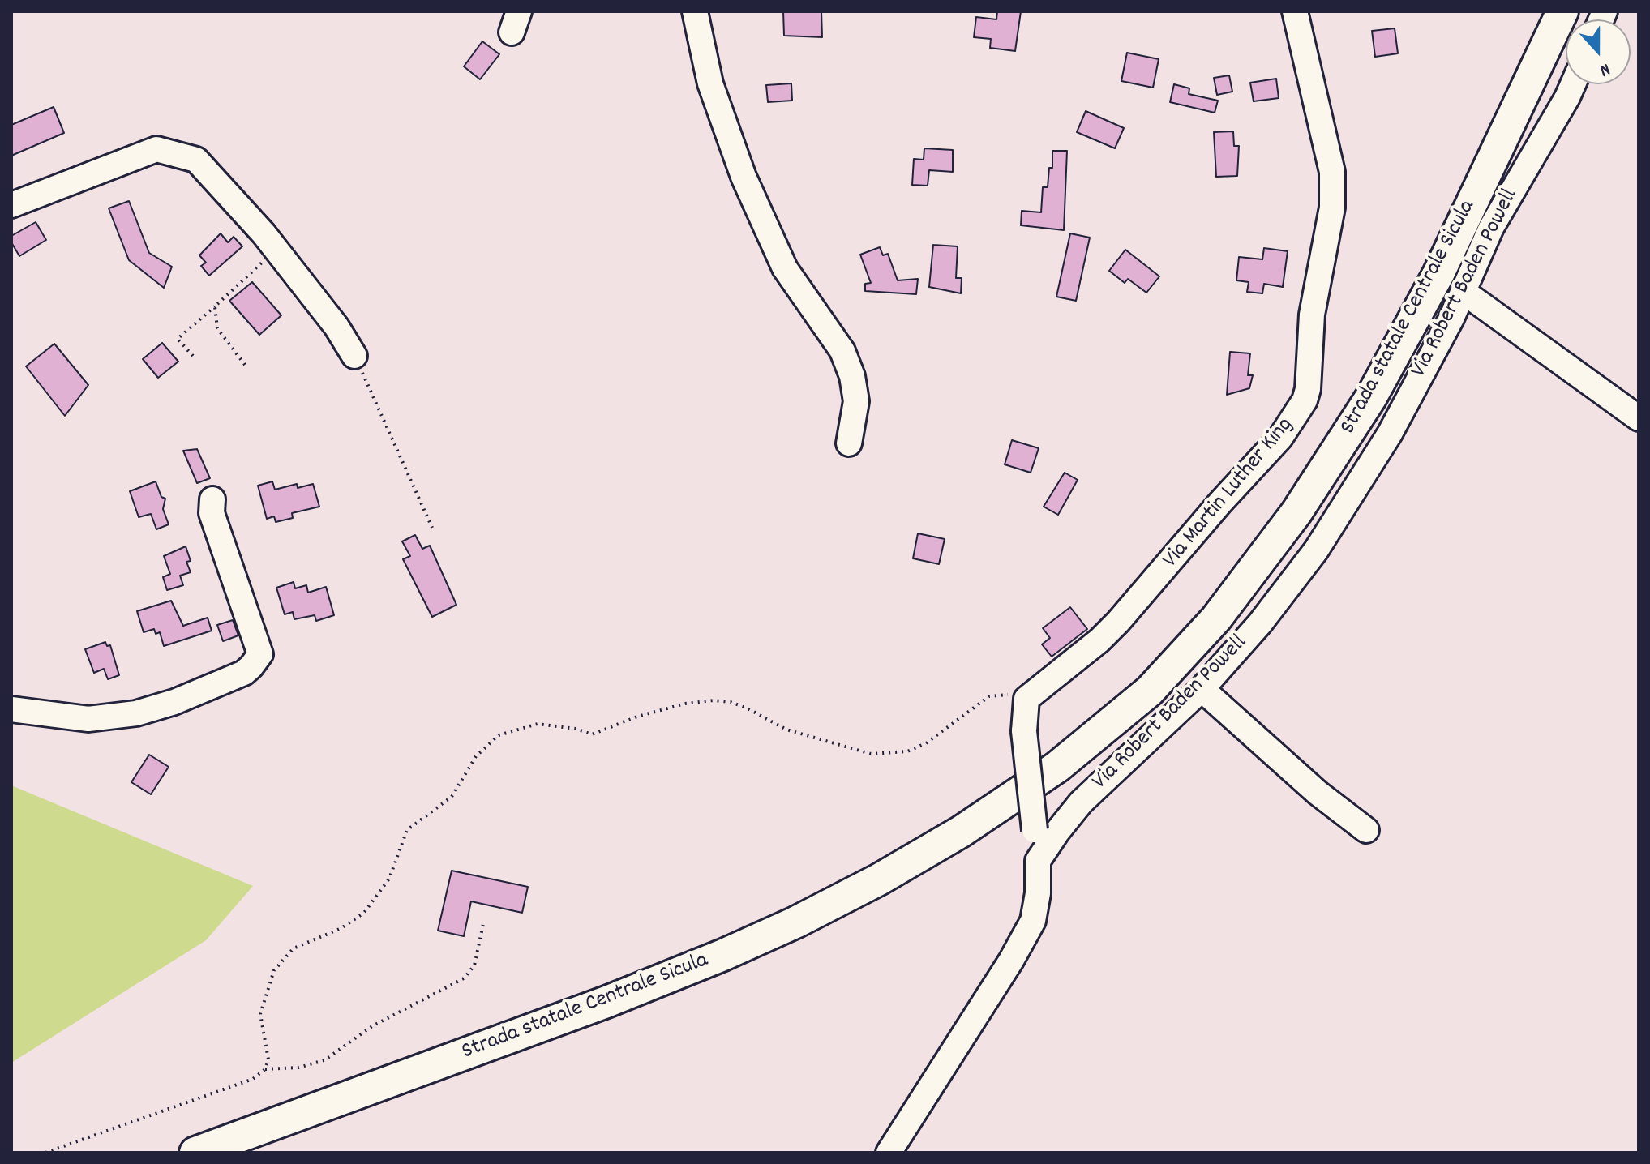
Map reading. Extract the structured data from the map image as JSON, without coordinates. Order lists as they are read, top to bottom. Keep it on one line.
{"streets":{"main road":["Strada statale Centrale Sicula"],"street":["Via Robert Baden Powell","Via Martin Luther King"]},"north":"bottom"}
